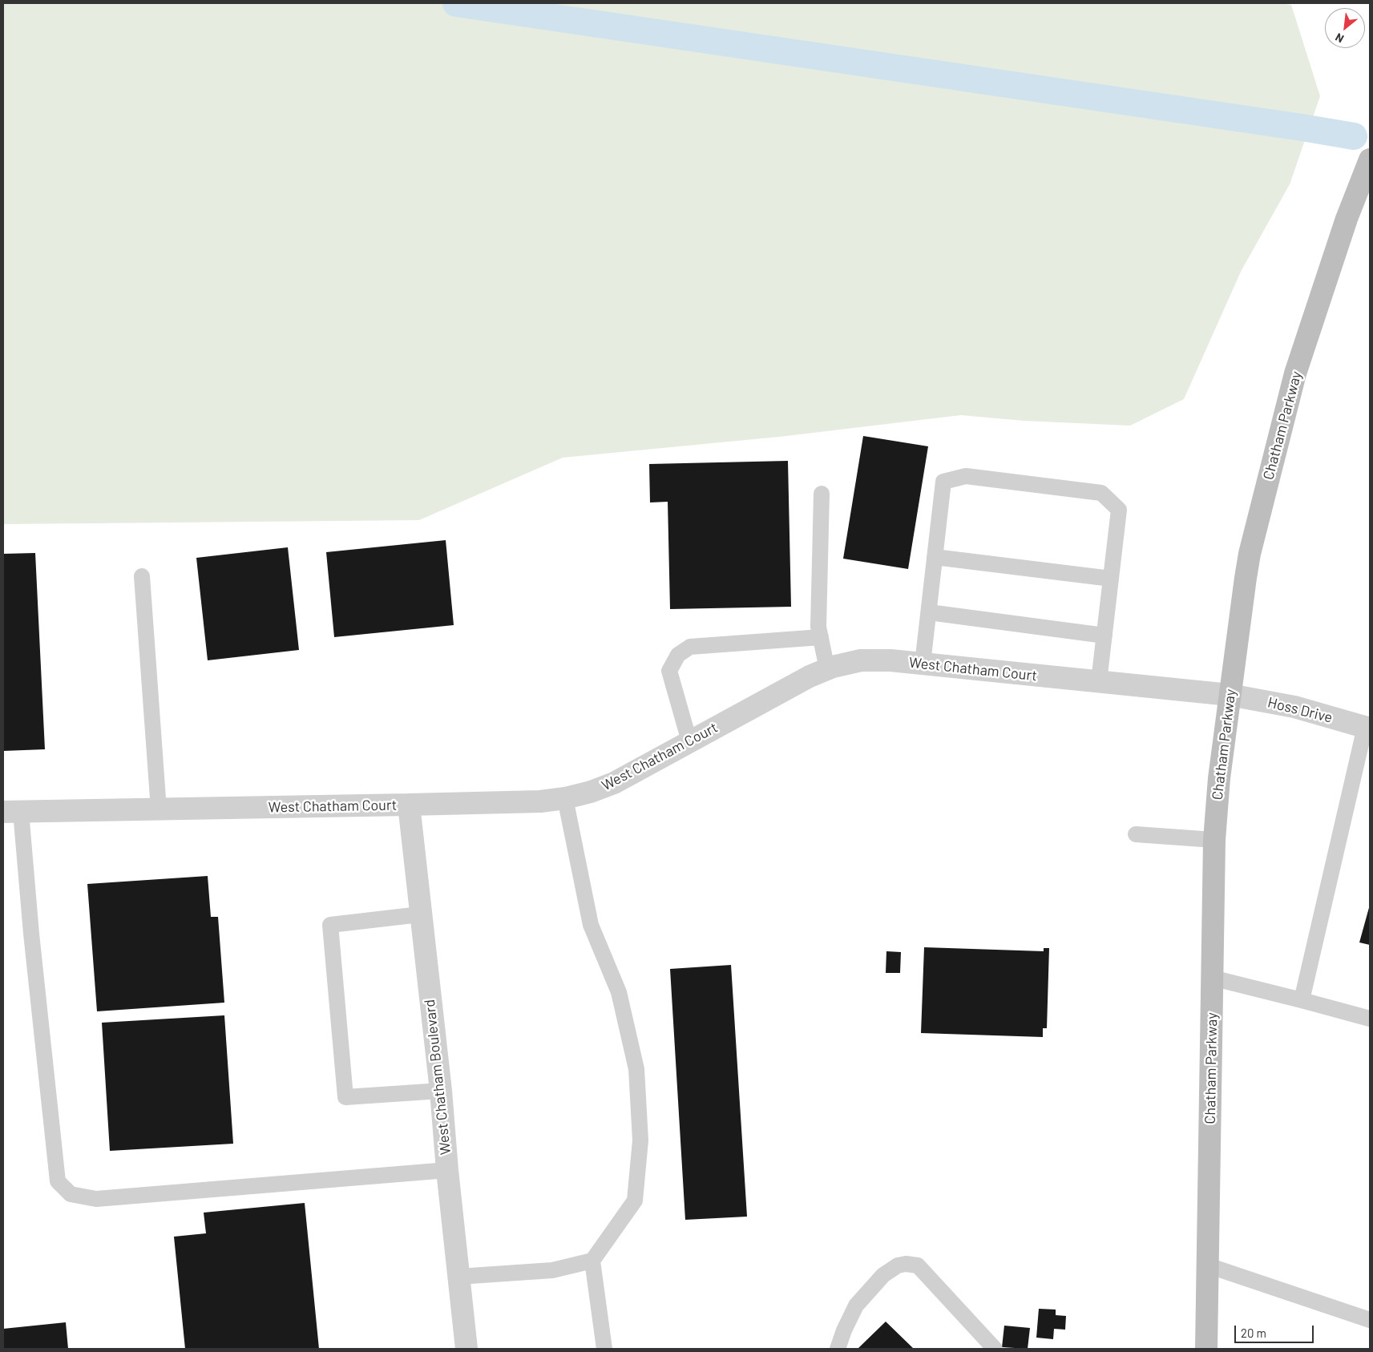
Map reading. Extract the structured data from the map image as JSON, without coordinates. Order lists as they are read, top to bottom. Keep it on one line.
{"streets":{"main road":["Chatham Parkway"],"street":["West Chatham Court","Hoss Drive","West Chatham Boulevard"]},"crossings":[["Chatham Parkway","West Chatham Court"],["Chatham Parkway","Hoss Drive"],["West Chatham Court","Hoss Drive"],["West Chatham Court","West Chatham Boulevard"]],"scale_bar":"20 m","north":"bottom left"}
